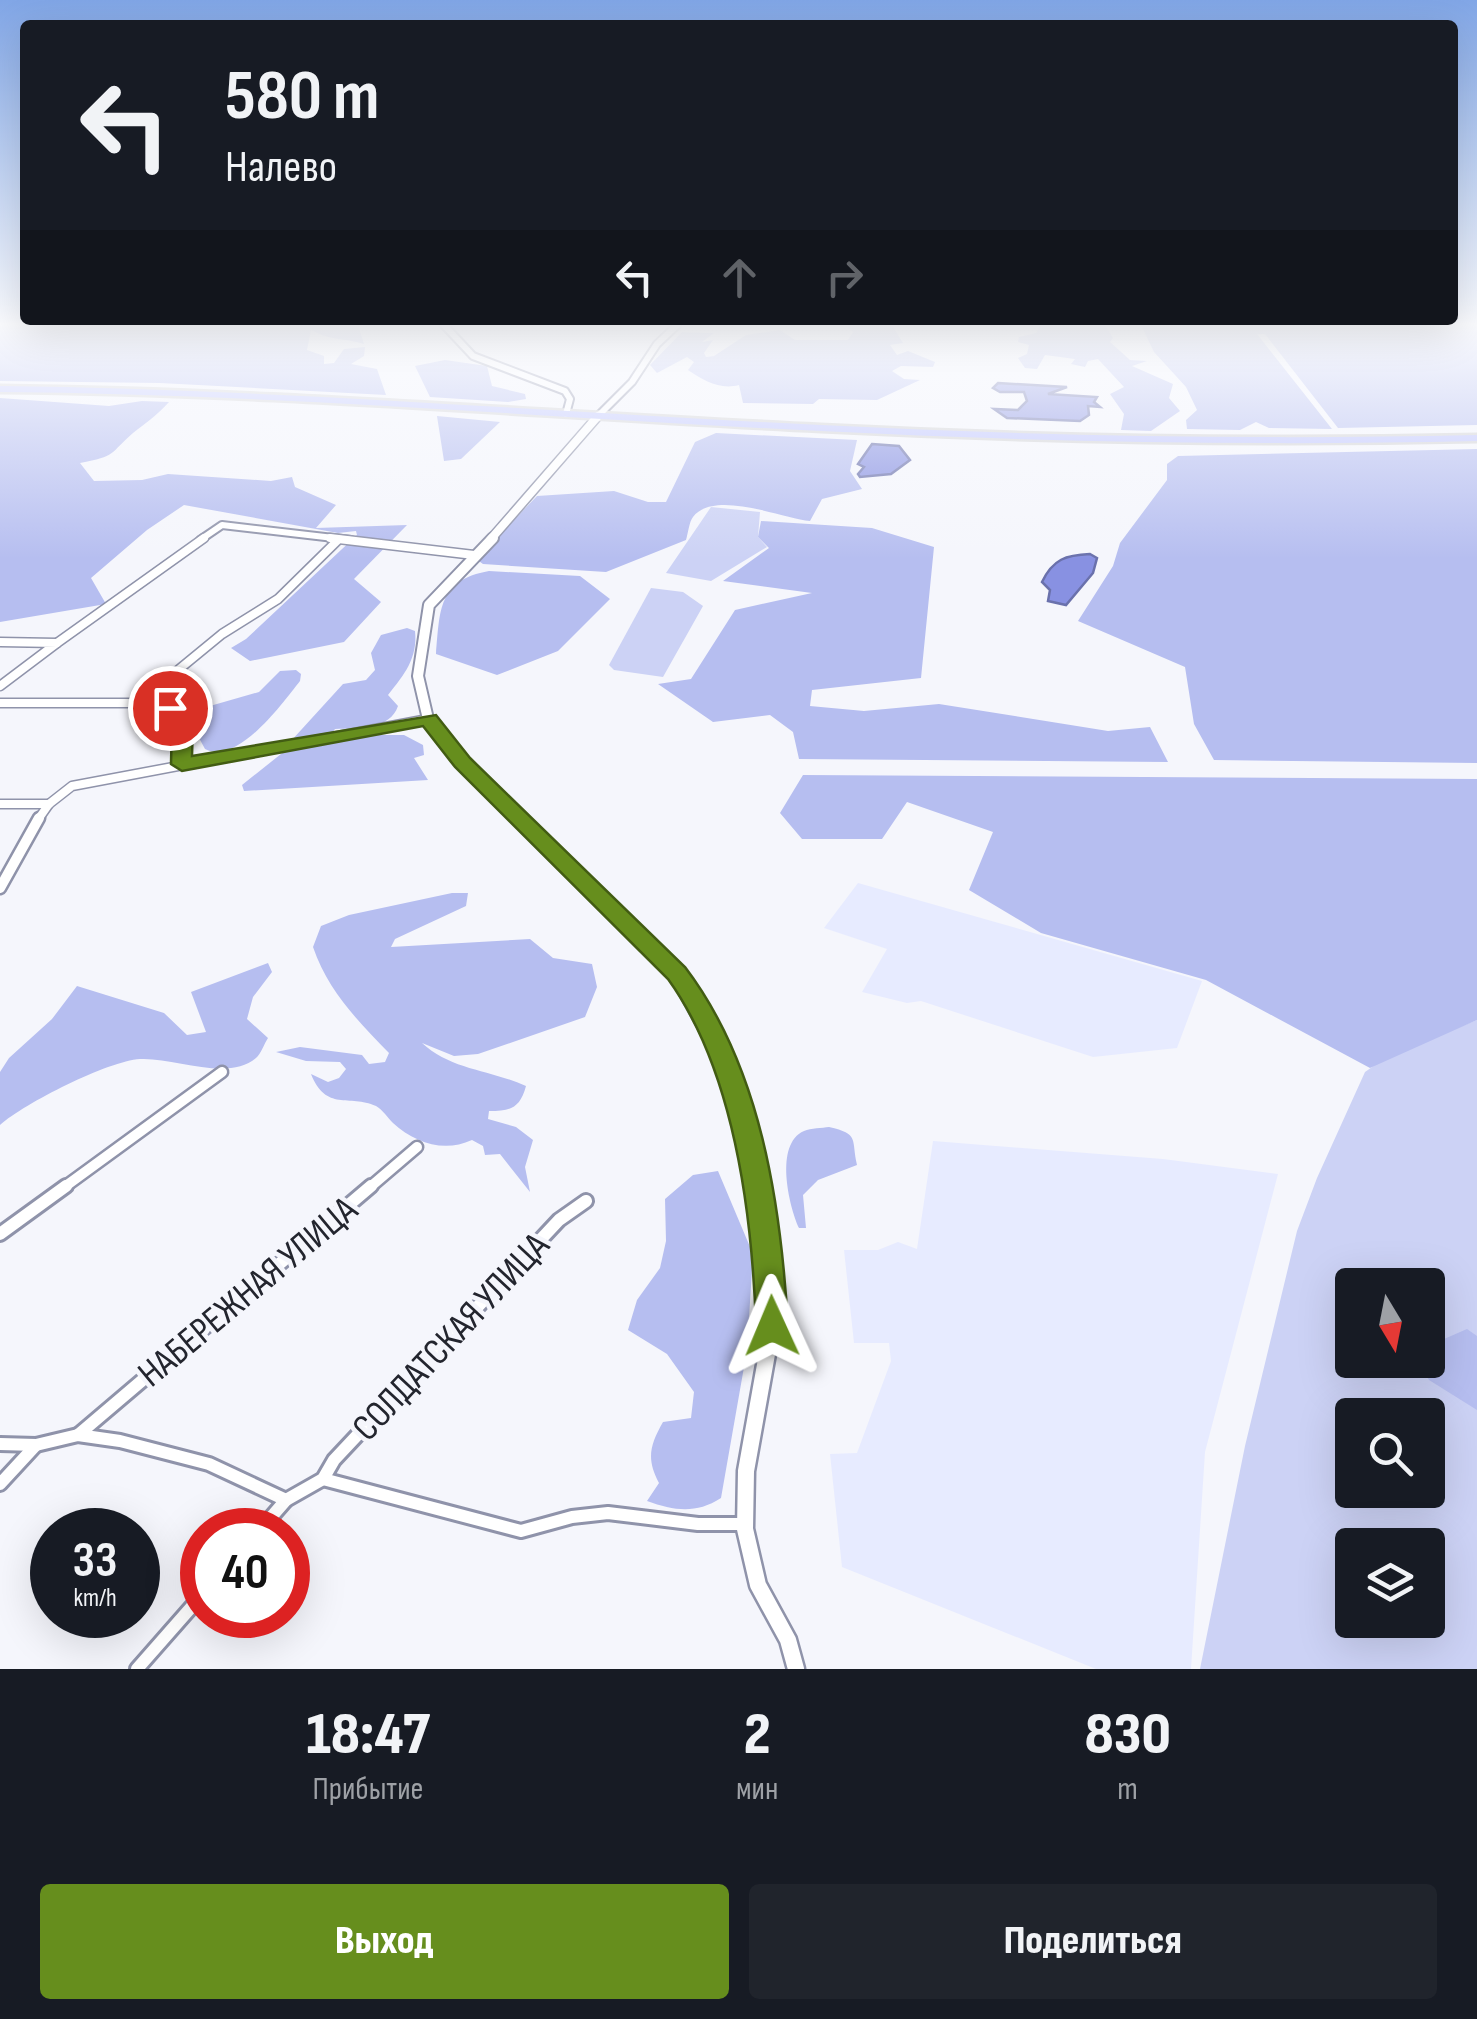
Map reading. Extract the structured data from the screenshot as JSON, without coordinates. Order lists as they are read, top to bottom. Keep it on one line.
{"streets":{"street":["НАБЕРЕЖНАЯ УЛИЦА","СОЛДАТСКАЯ УЛИЦА"]},"north":"bottom","page":{"turn":["580 m","Налево"],"speed":"33 km/h","limit":"40","eta":["18:47","Прибытие","2","мин","830","m"],"buttons":["Выход","Поделиться"]}}
